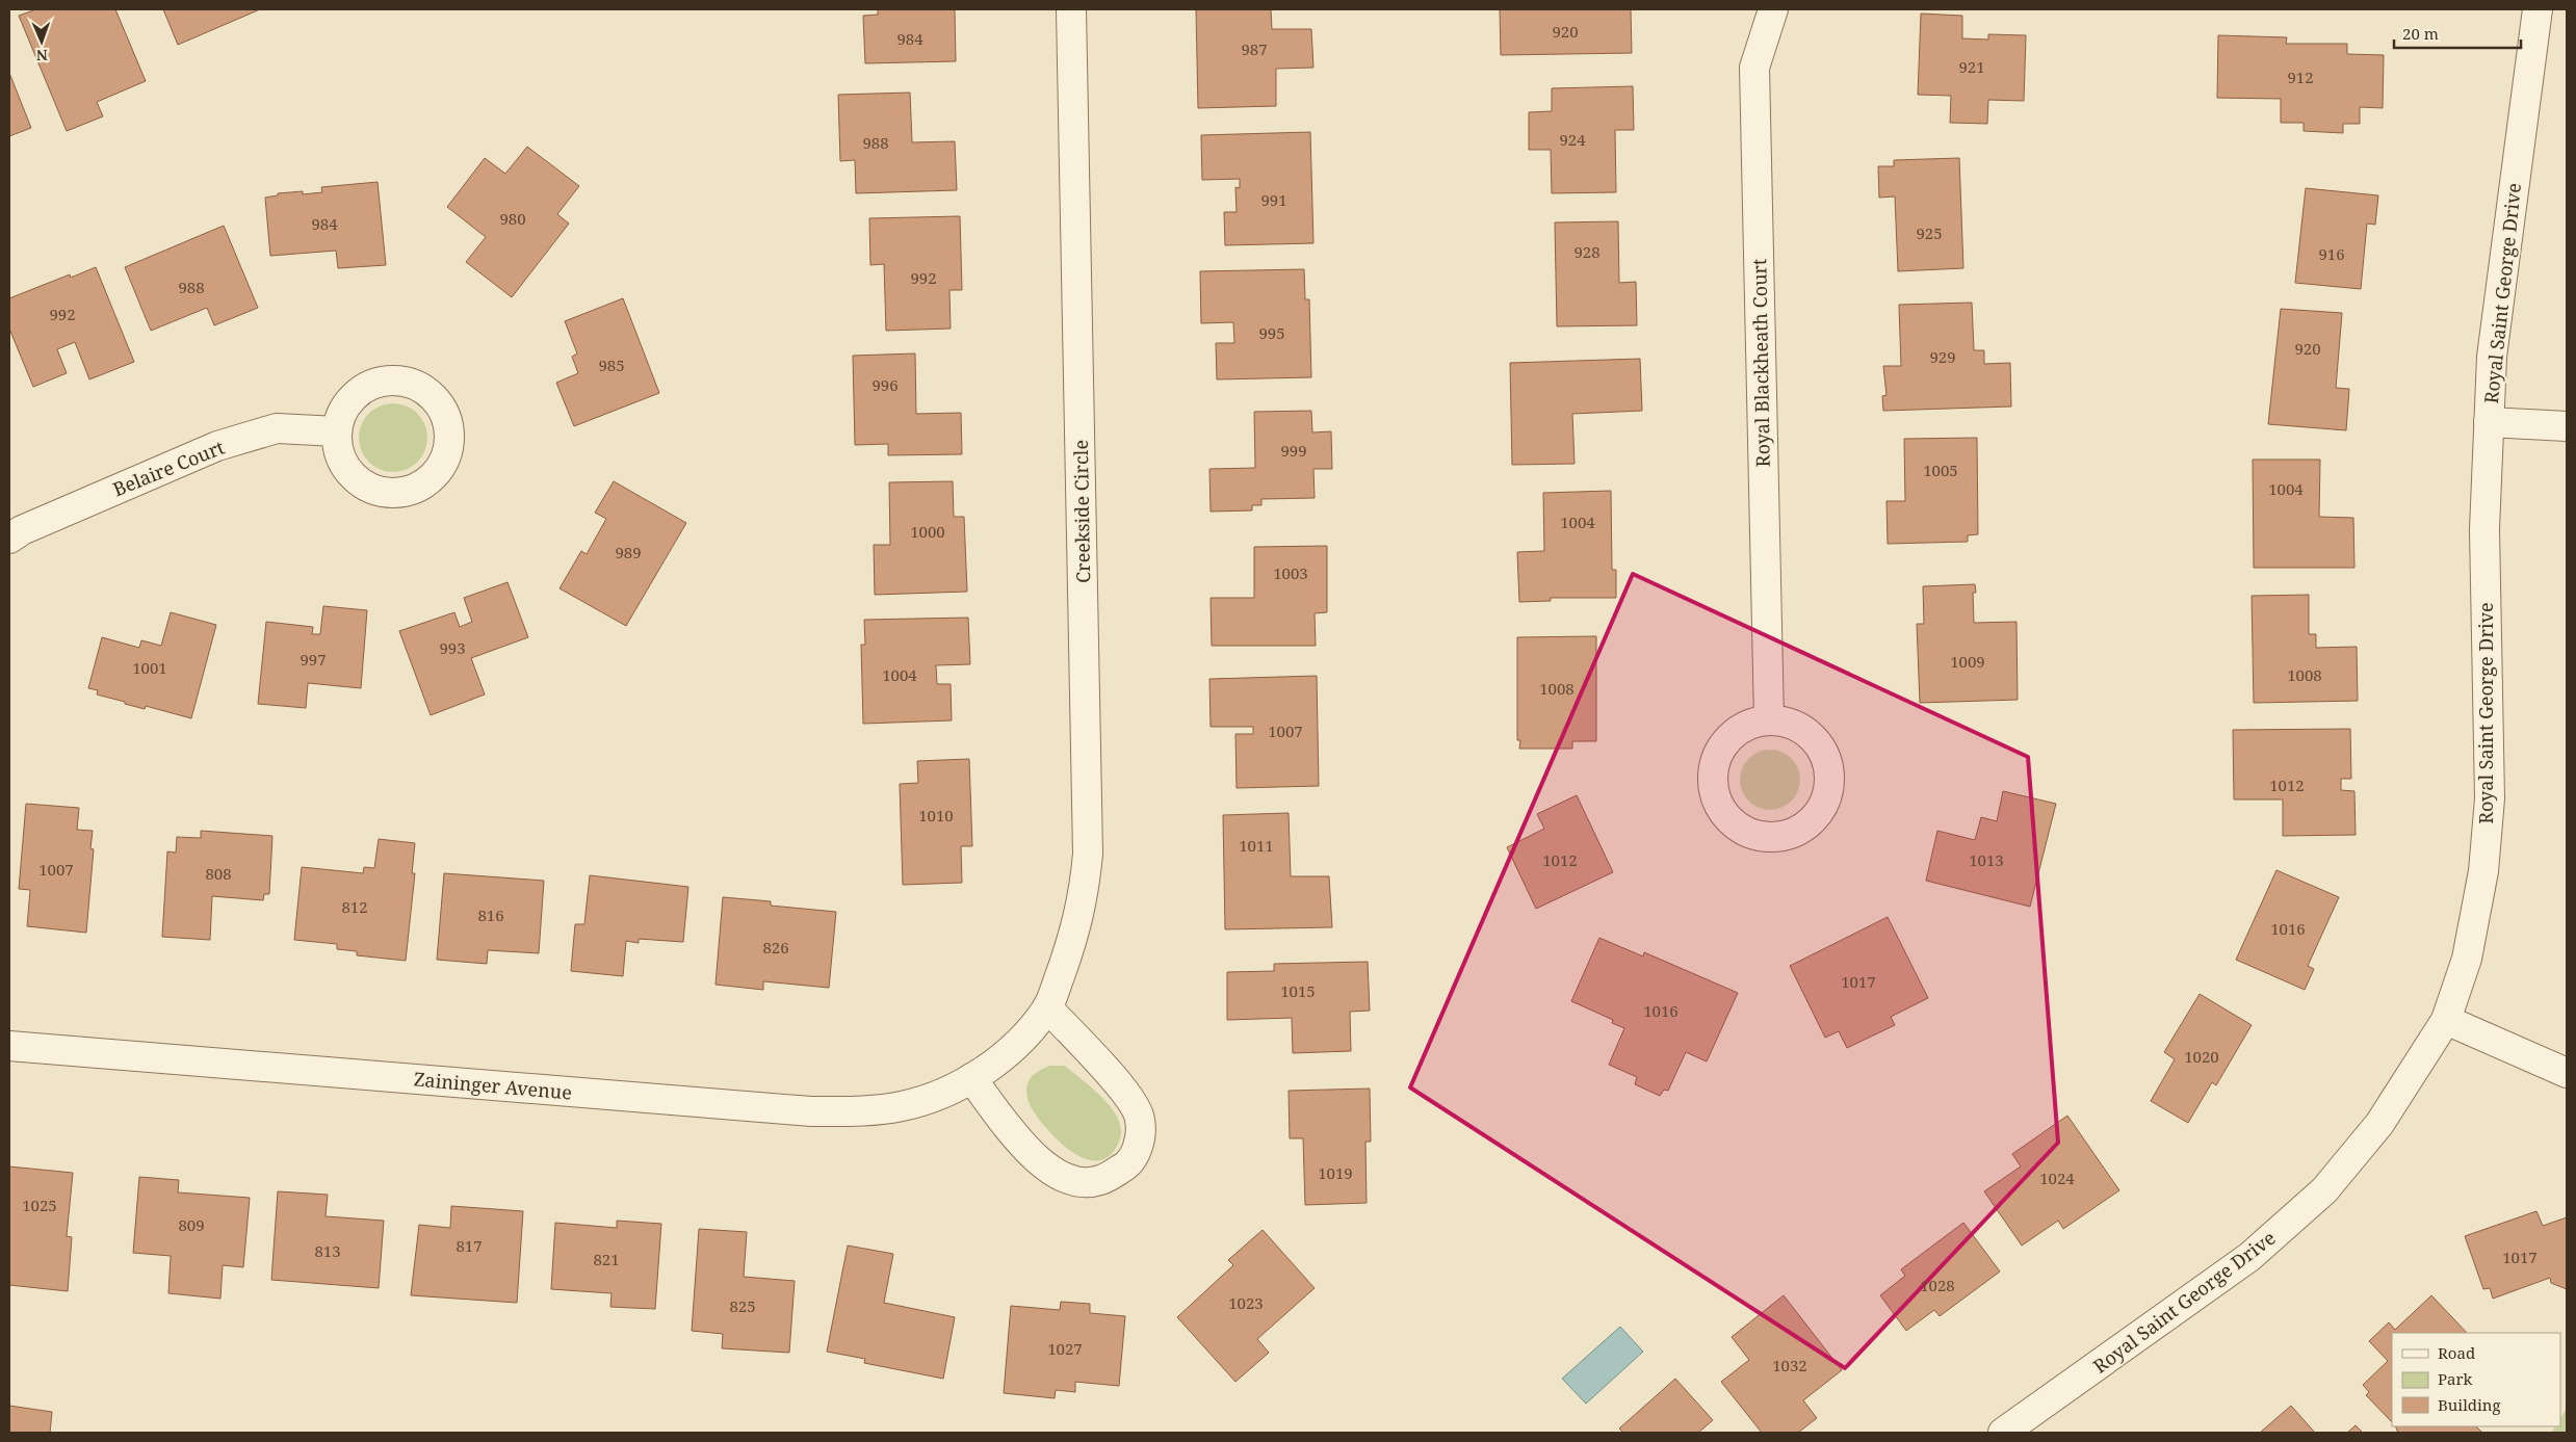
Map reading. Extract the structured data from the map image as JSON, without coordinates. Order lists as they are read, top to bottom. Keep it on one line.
{"streets":{"street":["Royal Saint George Drive","Royal Blackheath Court","Belaire Court","Creekside Circle","Zaininger Avenue"]},"crossings":[["Creekside Circle","Zaininger Avenue"]],"house_numbers":["920","984","987","921","912","924","988","991","980","984","925","928","916","992","988","992","995","920","929","985","996","999","1005","1004","1004","1000","989","1003","993","997","1009","1001","1004","1008","1008","1007","1012","1010","1011","1012","1013","1007","808","812","816","1016","826","1017","1015","1016","1020","1019","1024","1025","809","817","813","1017","821","1028","1023","825","1027","1032"],"legend":["Road","Park","Building"],"scale_bar":"20 m","north":"bottom"}
